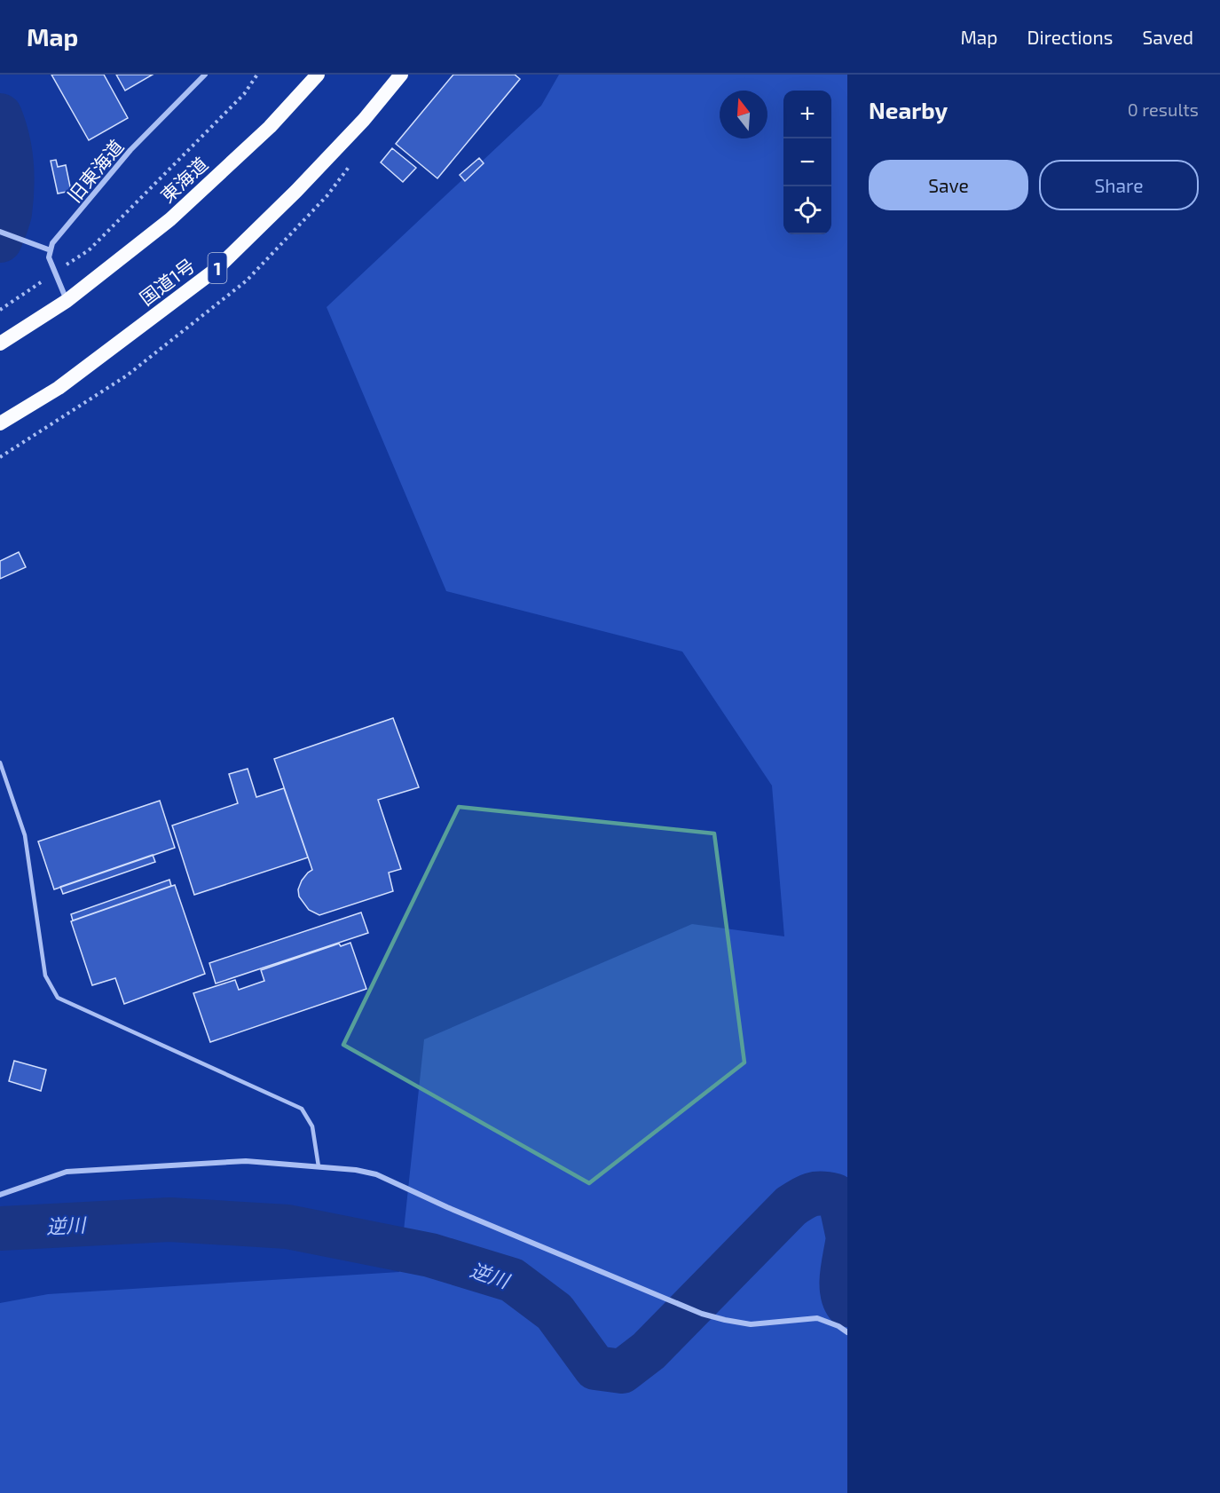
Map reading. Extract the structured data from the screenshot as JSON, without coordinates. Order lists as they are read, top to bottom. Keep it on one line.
{"streets":{"highway":["東海道","1","国道1号"],"street":["旧東海道"]},"water":["逆川"],"north":"top","page":{"header":"Map","nav":["Map","Directions","Saved"],"heading":["Nearby","0 results"],"map_buttons":["+","−"],"buttons":["Save","Share"]}}
